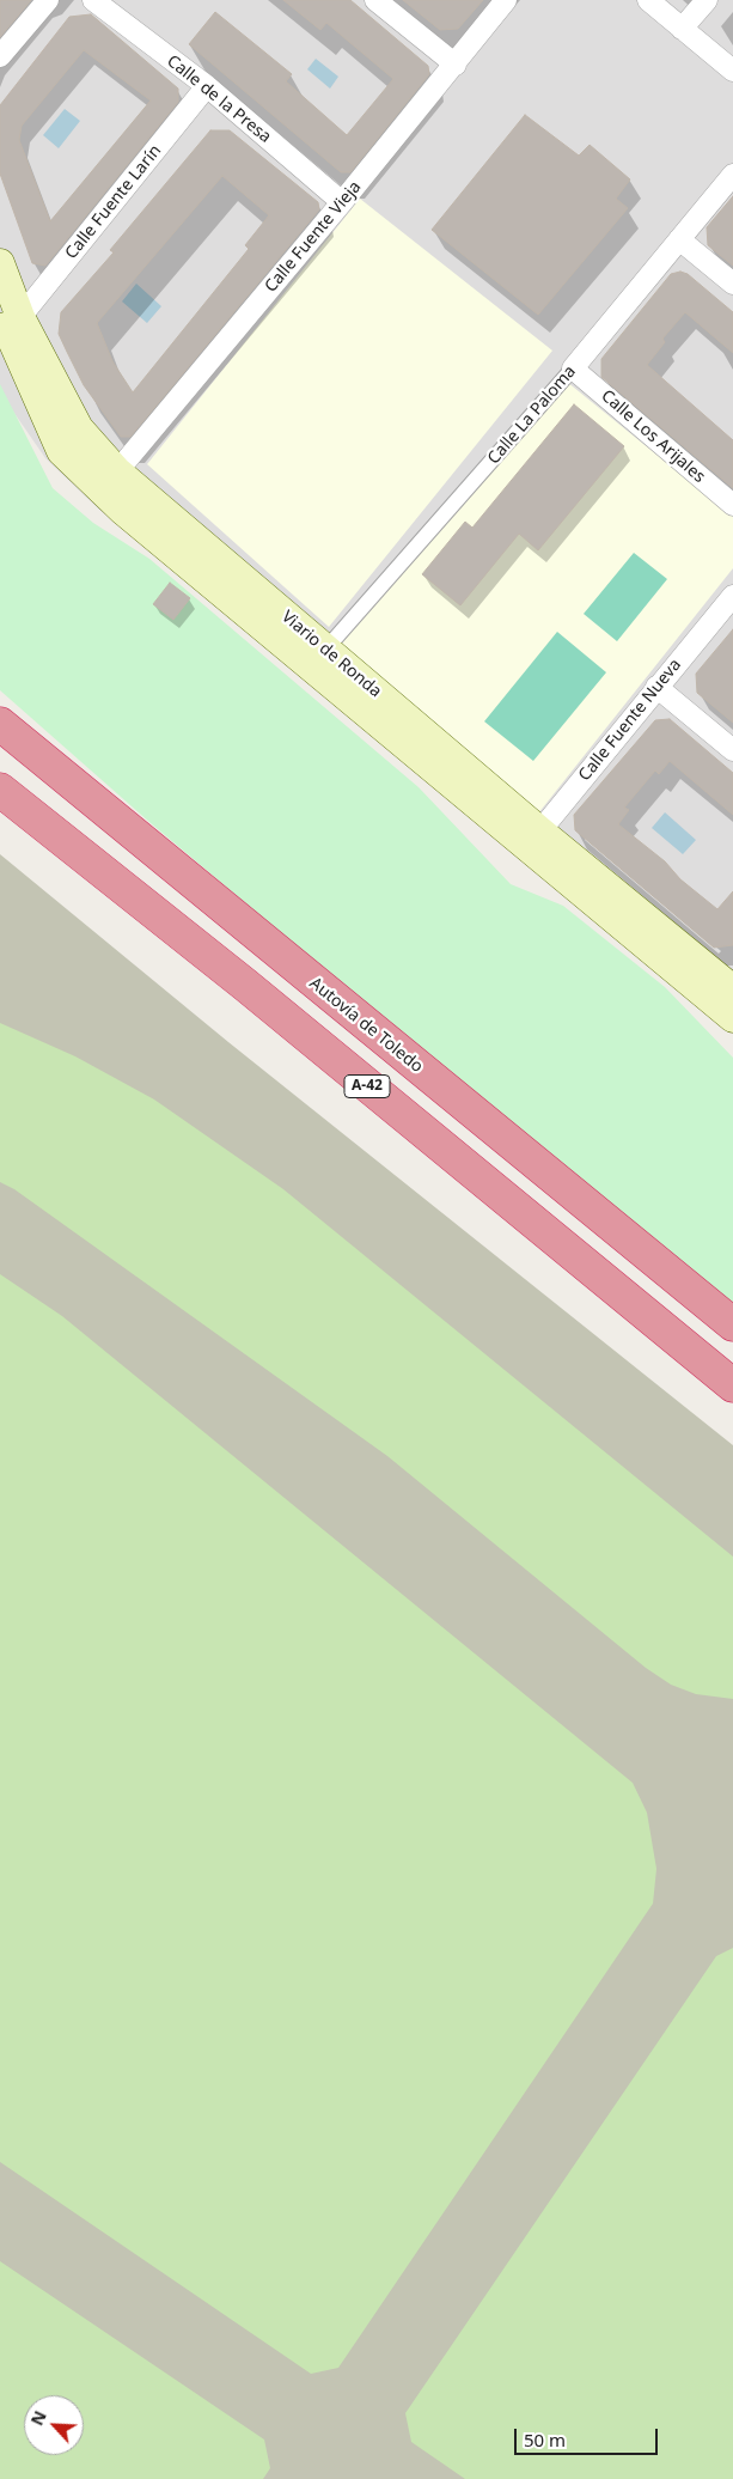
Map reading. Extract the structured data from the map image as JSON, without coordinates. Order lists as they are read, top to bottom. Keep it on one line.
{"streets":{"highway":["Autovía de Toledo","A-42"],"main road":["Viario de Ronda"],"street":["Calle de la Presa","Calle Fuente Larín","Calle Fuente Vieja","Calle La Paloma","Calle Los Arijales","Calle Fuente Nueva"]},"crossings":[["Calle de la Presa","Calle Fuente Larín"],["Calle de la Presa","Calle Fuente Vieja"],["Calle Fuente Larín","Viario de Ronda"],["Calle Fuente Vieja","Viario de Ronda"],["Calle La Paloma","Calle Los Arijales"],["Calle La Paloma","Viario de Ronda"],["Viario de Ronda","Calle Fuente Nueva"]],"scale_bar":"50 m","north":"top left"}
